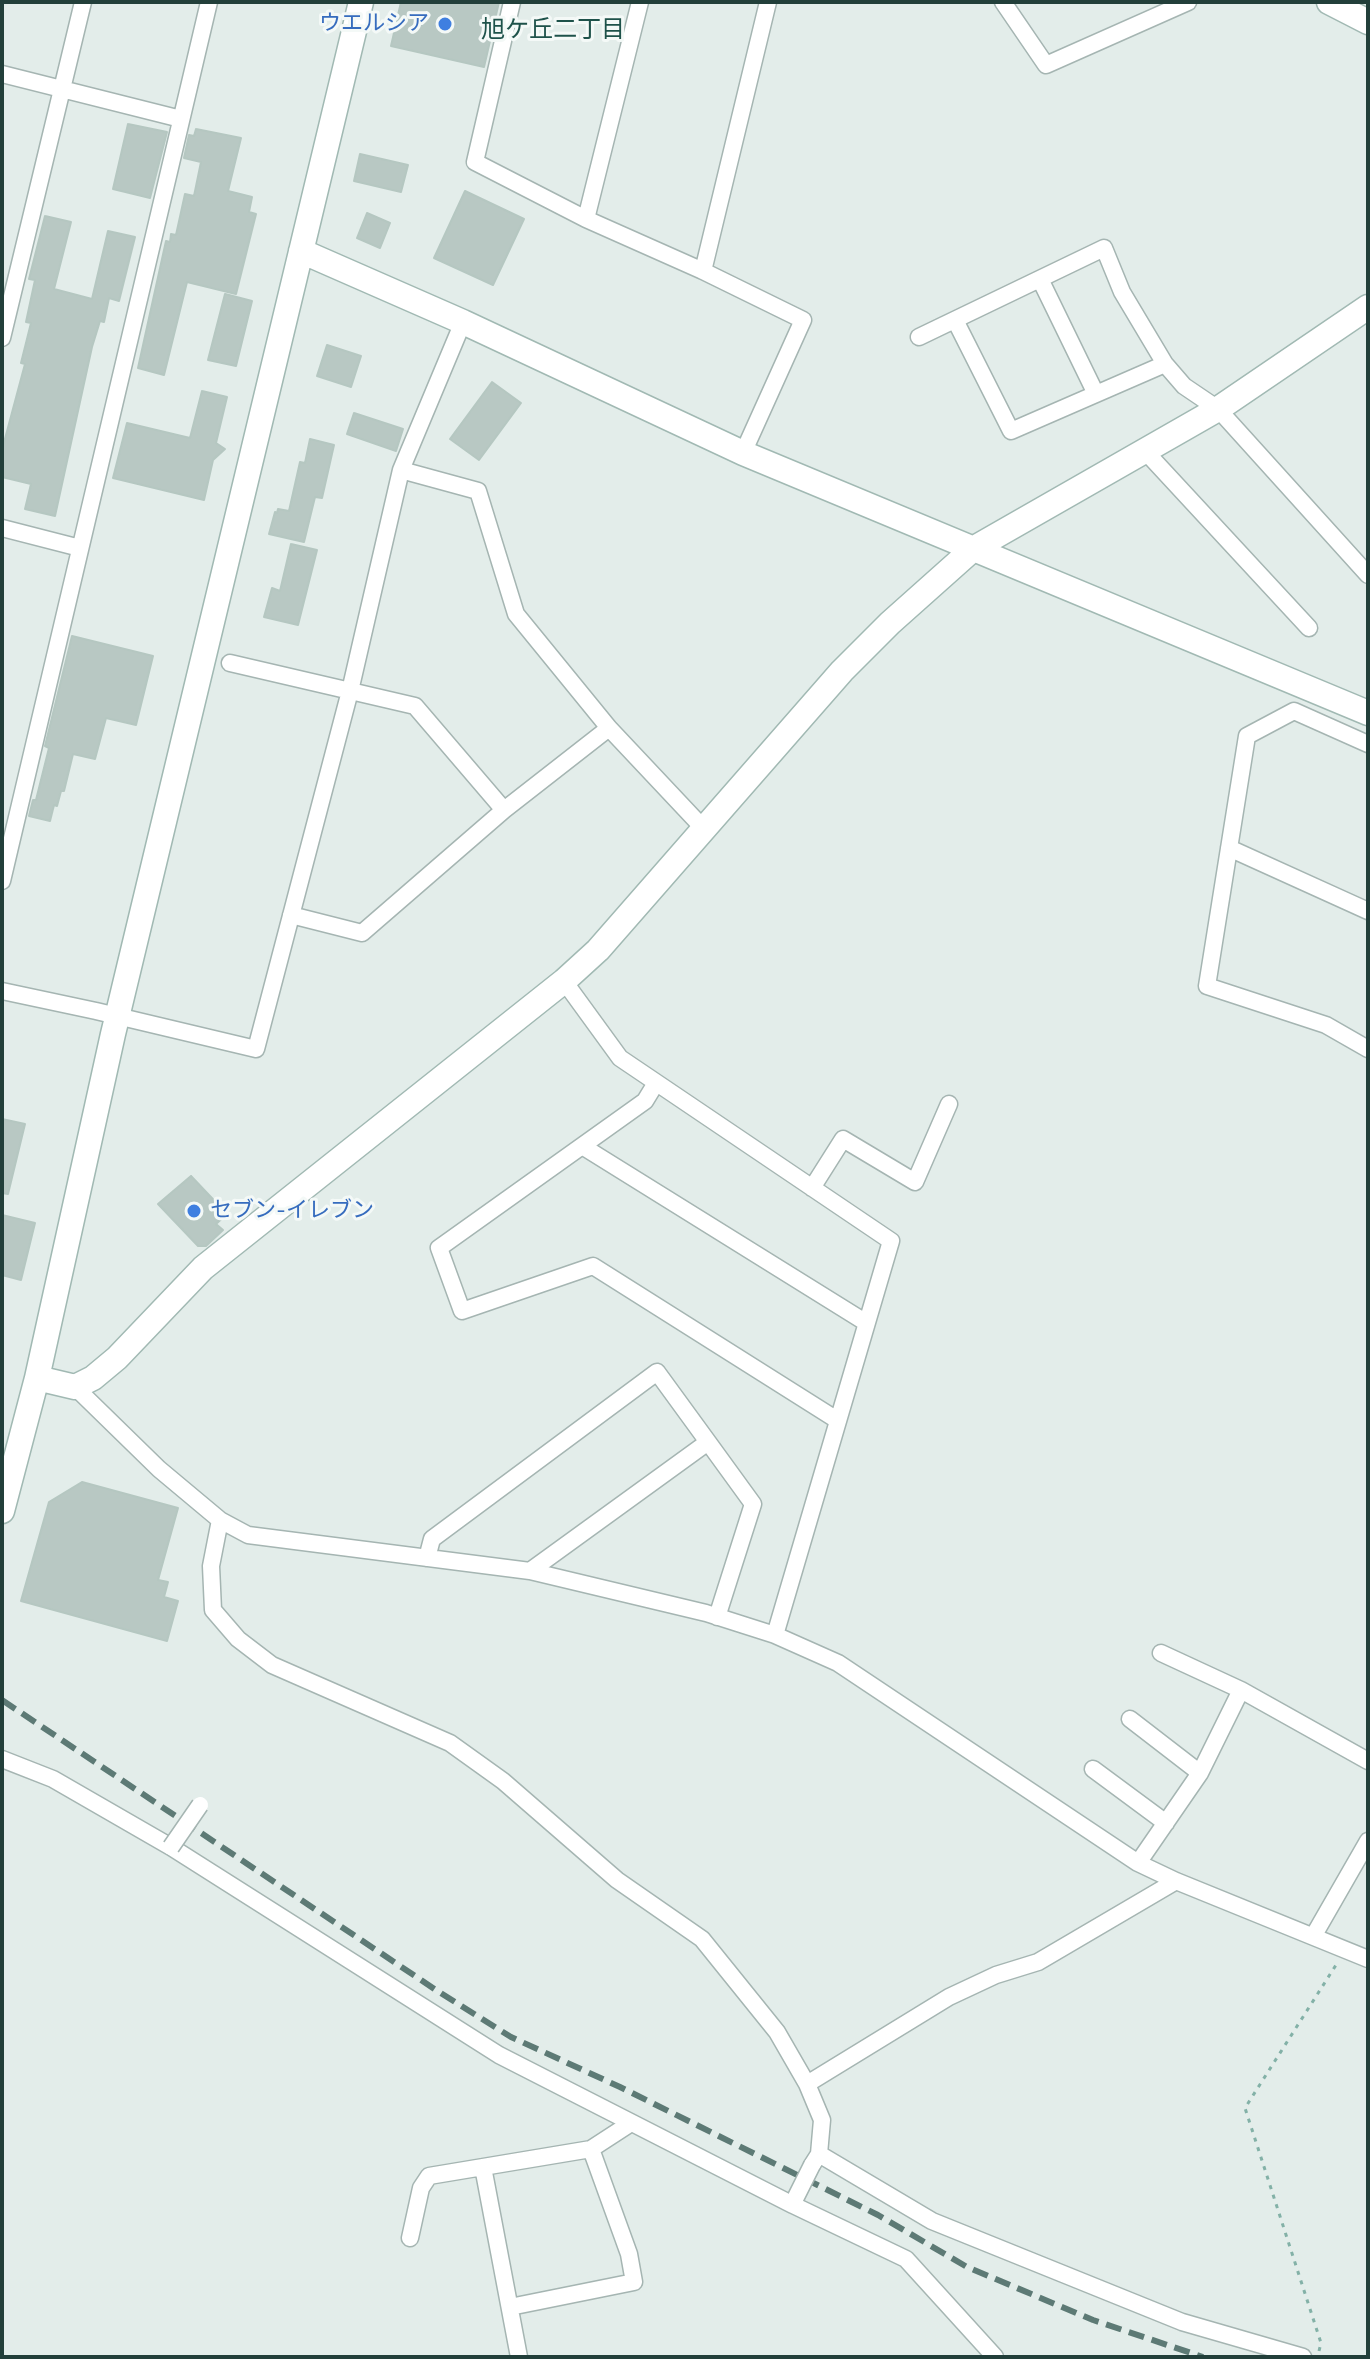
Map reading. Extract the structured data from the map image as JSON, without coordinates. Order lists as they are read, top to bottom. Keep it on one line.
{"districts":["旭ケ丘二丁目"],"places":["ウエルシア","セブン-イレブン"]}
